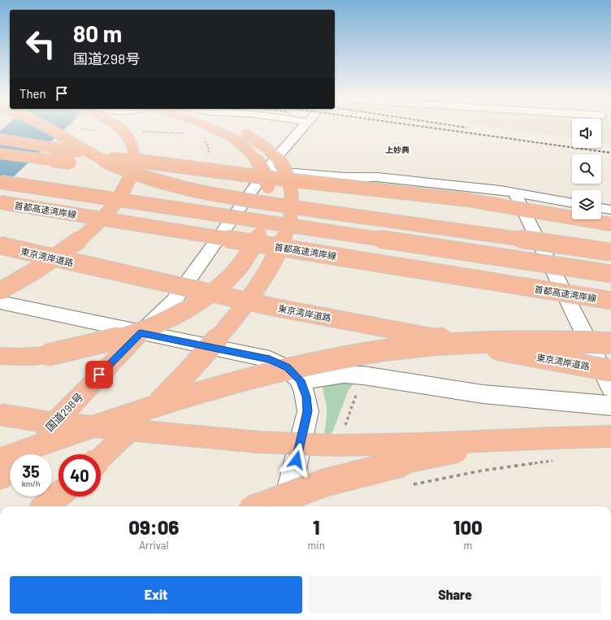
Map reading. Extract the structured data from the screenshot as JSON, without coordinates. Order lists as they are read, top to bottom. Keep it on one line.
{"streets":{"highway":["首都高速湾岸線","東京湾岸道路","国道298号"]},"districts":["上妙典"],"page":{"turn":["80 m","国道298号"],"then":"Then","speed":"35 km/h","limit":"40","eta":["09:06","Arrival","1","min","100","m"],"buttons":["Exit","Share"]}}
